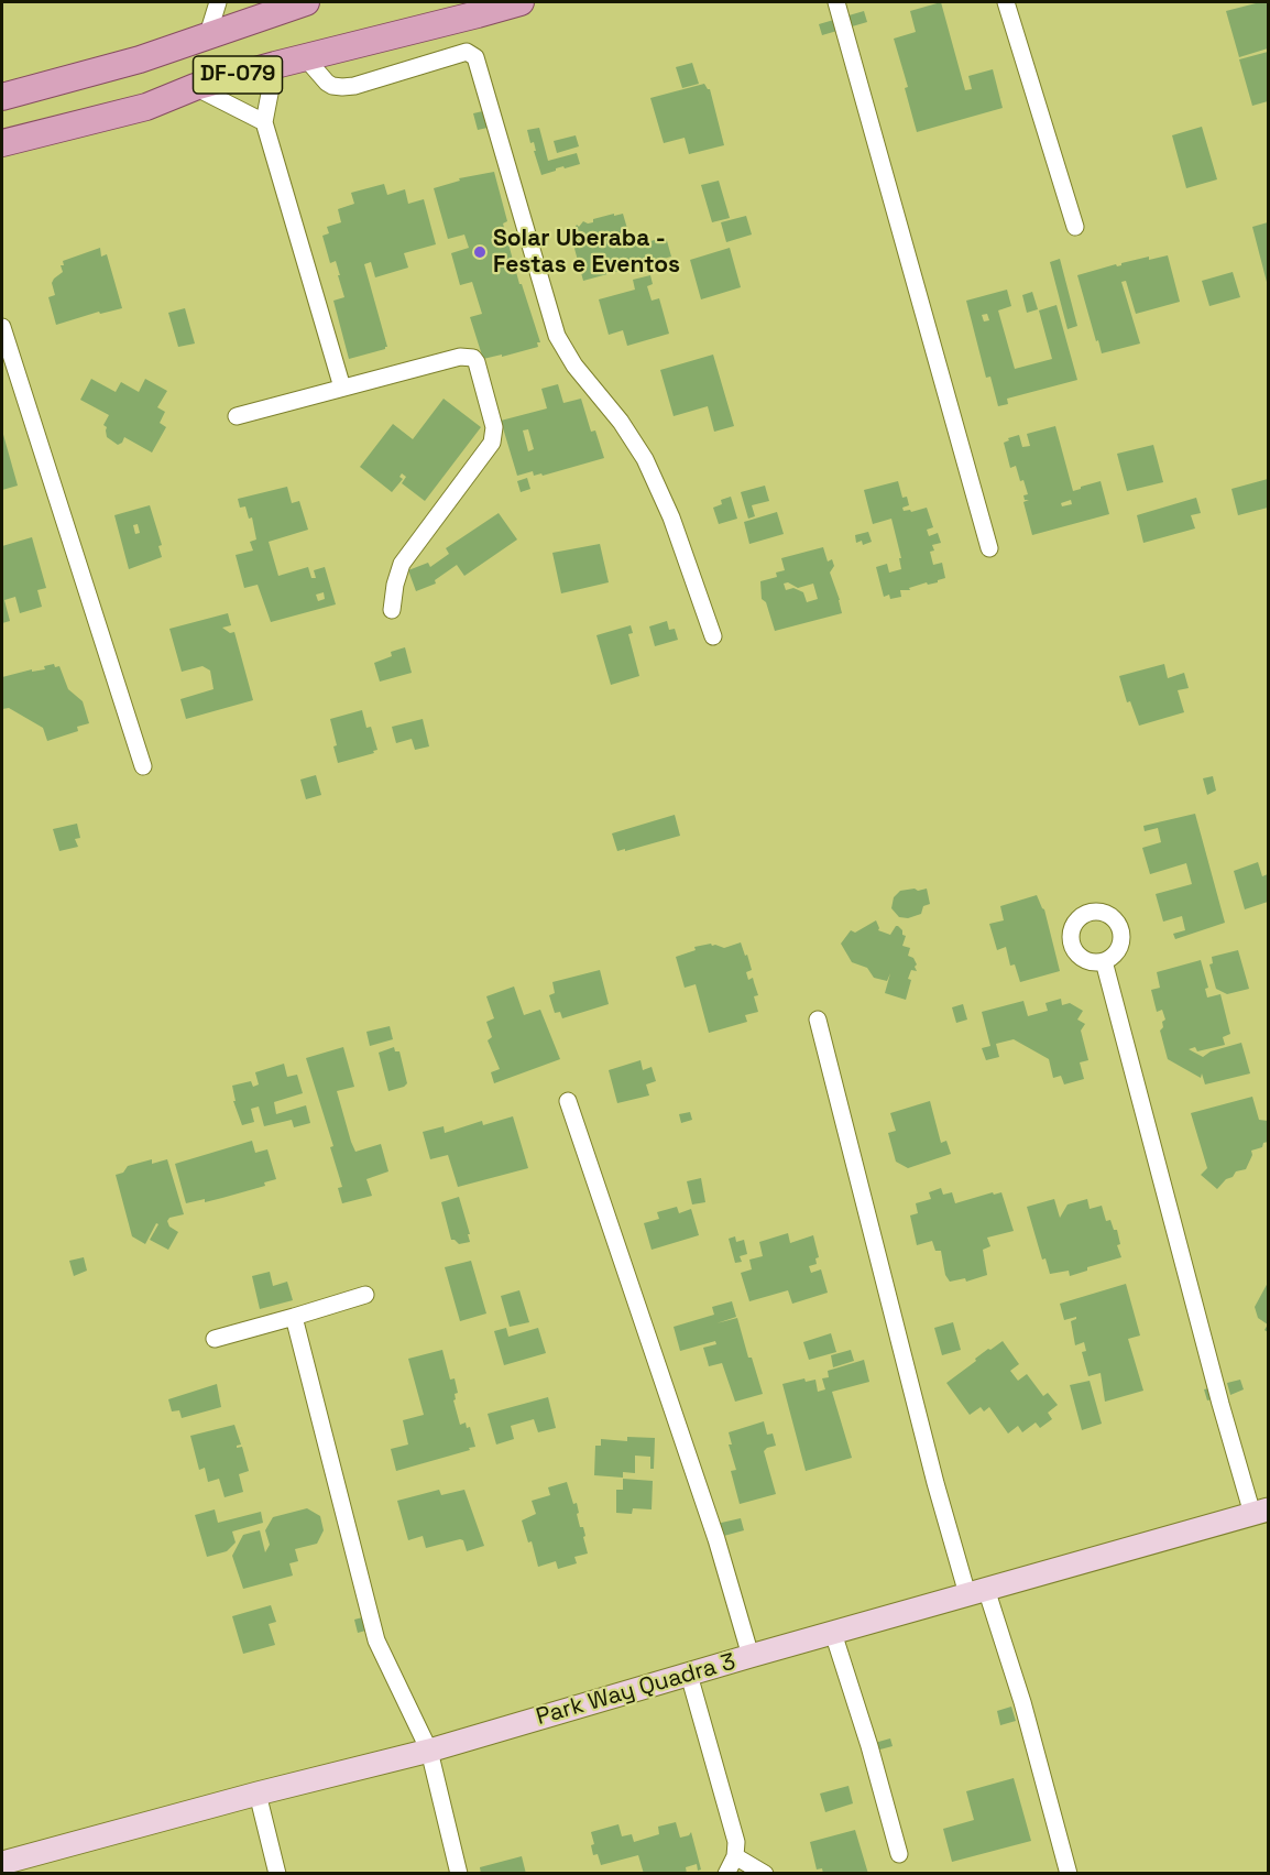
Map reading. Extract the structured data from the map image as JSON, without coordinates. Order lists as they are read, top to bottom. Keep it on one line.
{"streets":{"main road":["DF-079"],"street":["Park Way Quadra 3"]},"places":["Solar Uberaba - Festas e Eventos"]}
